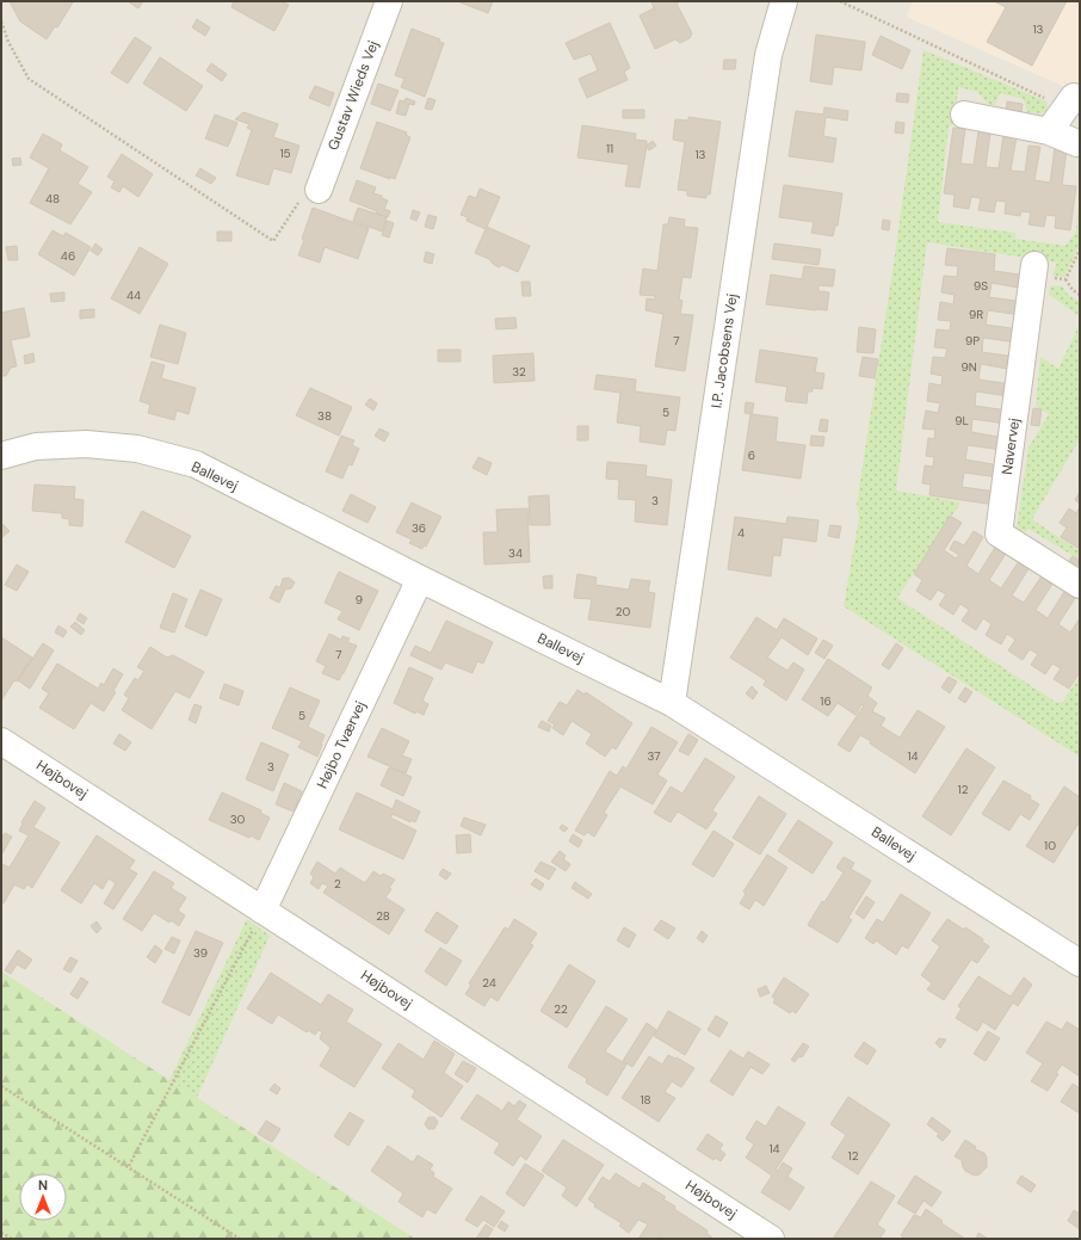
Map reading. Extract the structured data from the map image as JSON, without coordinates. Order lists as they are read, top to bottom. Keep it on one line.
{"streets":{"street":["Gustav Wieds Vej","I.P. Jacobsens Vej","Navervej","Ballevej","Højbo Tværvej","Højbovej"]},"crossings":[["I.P. Jacobsens Vej","Ballevej"],["Ballevej","Højbo Tværvej"],["Højbo Tværvej","Højbovej"]],"house_numbers":["13","11","15","13","48","46","9S","44","9R","7","9P","9N","32","5","38","9L","6","3","36","4","34","9","20","7","16","5","37","14","3","12","30","10","2","28","39","24","22","18","14","12"],"north":"top"}
